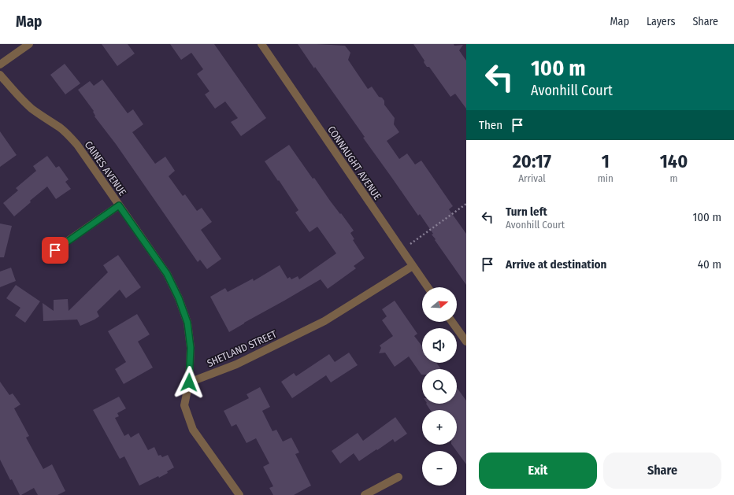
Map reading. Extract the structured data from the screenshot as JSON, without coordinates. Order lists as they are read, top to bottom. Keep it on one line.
{"streets":{"street":["CONNAUGHT AVENUE","CAINES AVENUE","SHETLAND STREET"]},"crossings":[["CONNAUGHT AVENUE","SHETLAND STREET"],["CAINES AVENUE","SHETLAND STREET"]],"north":"right","page":{"header":"Map","nav":["Map","Layers","Share"],"turn":["100 m","Avonhill Court"],"then":"Then","eta":["20:17","Arrival","1","min","140","m"],"list":[{"name":"Turn left","note":"Avonhill Court","value":"100 m"},{"name":"Arrive at destination","value":"40 m"}],"map_buttons":["+","−"],"buttons":["Exit","Share"]}}
